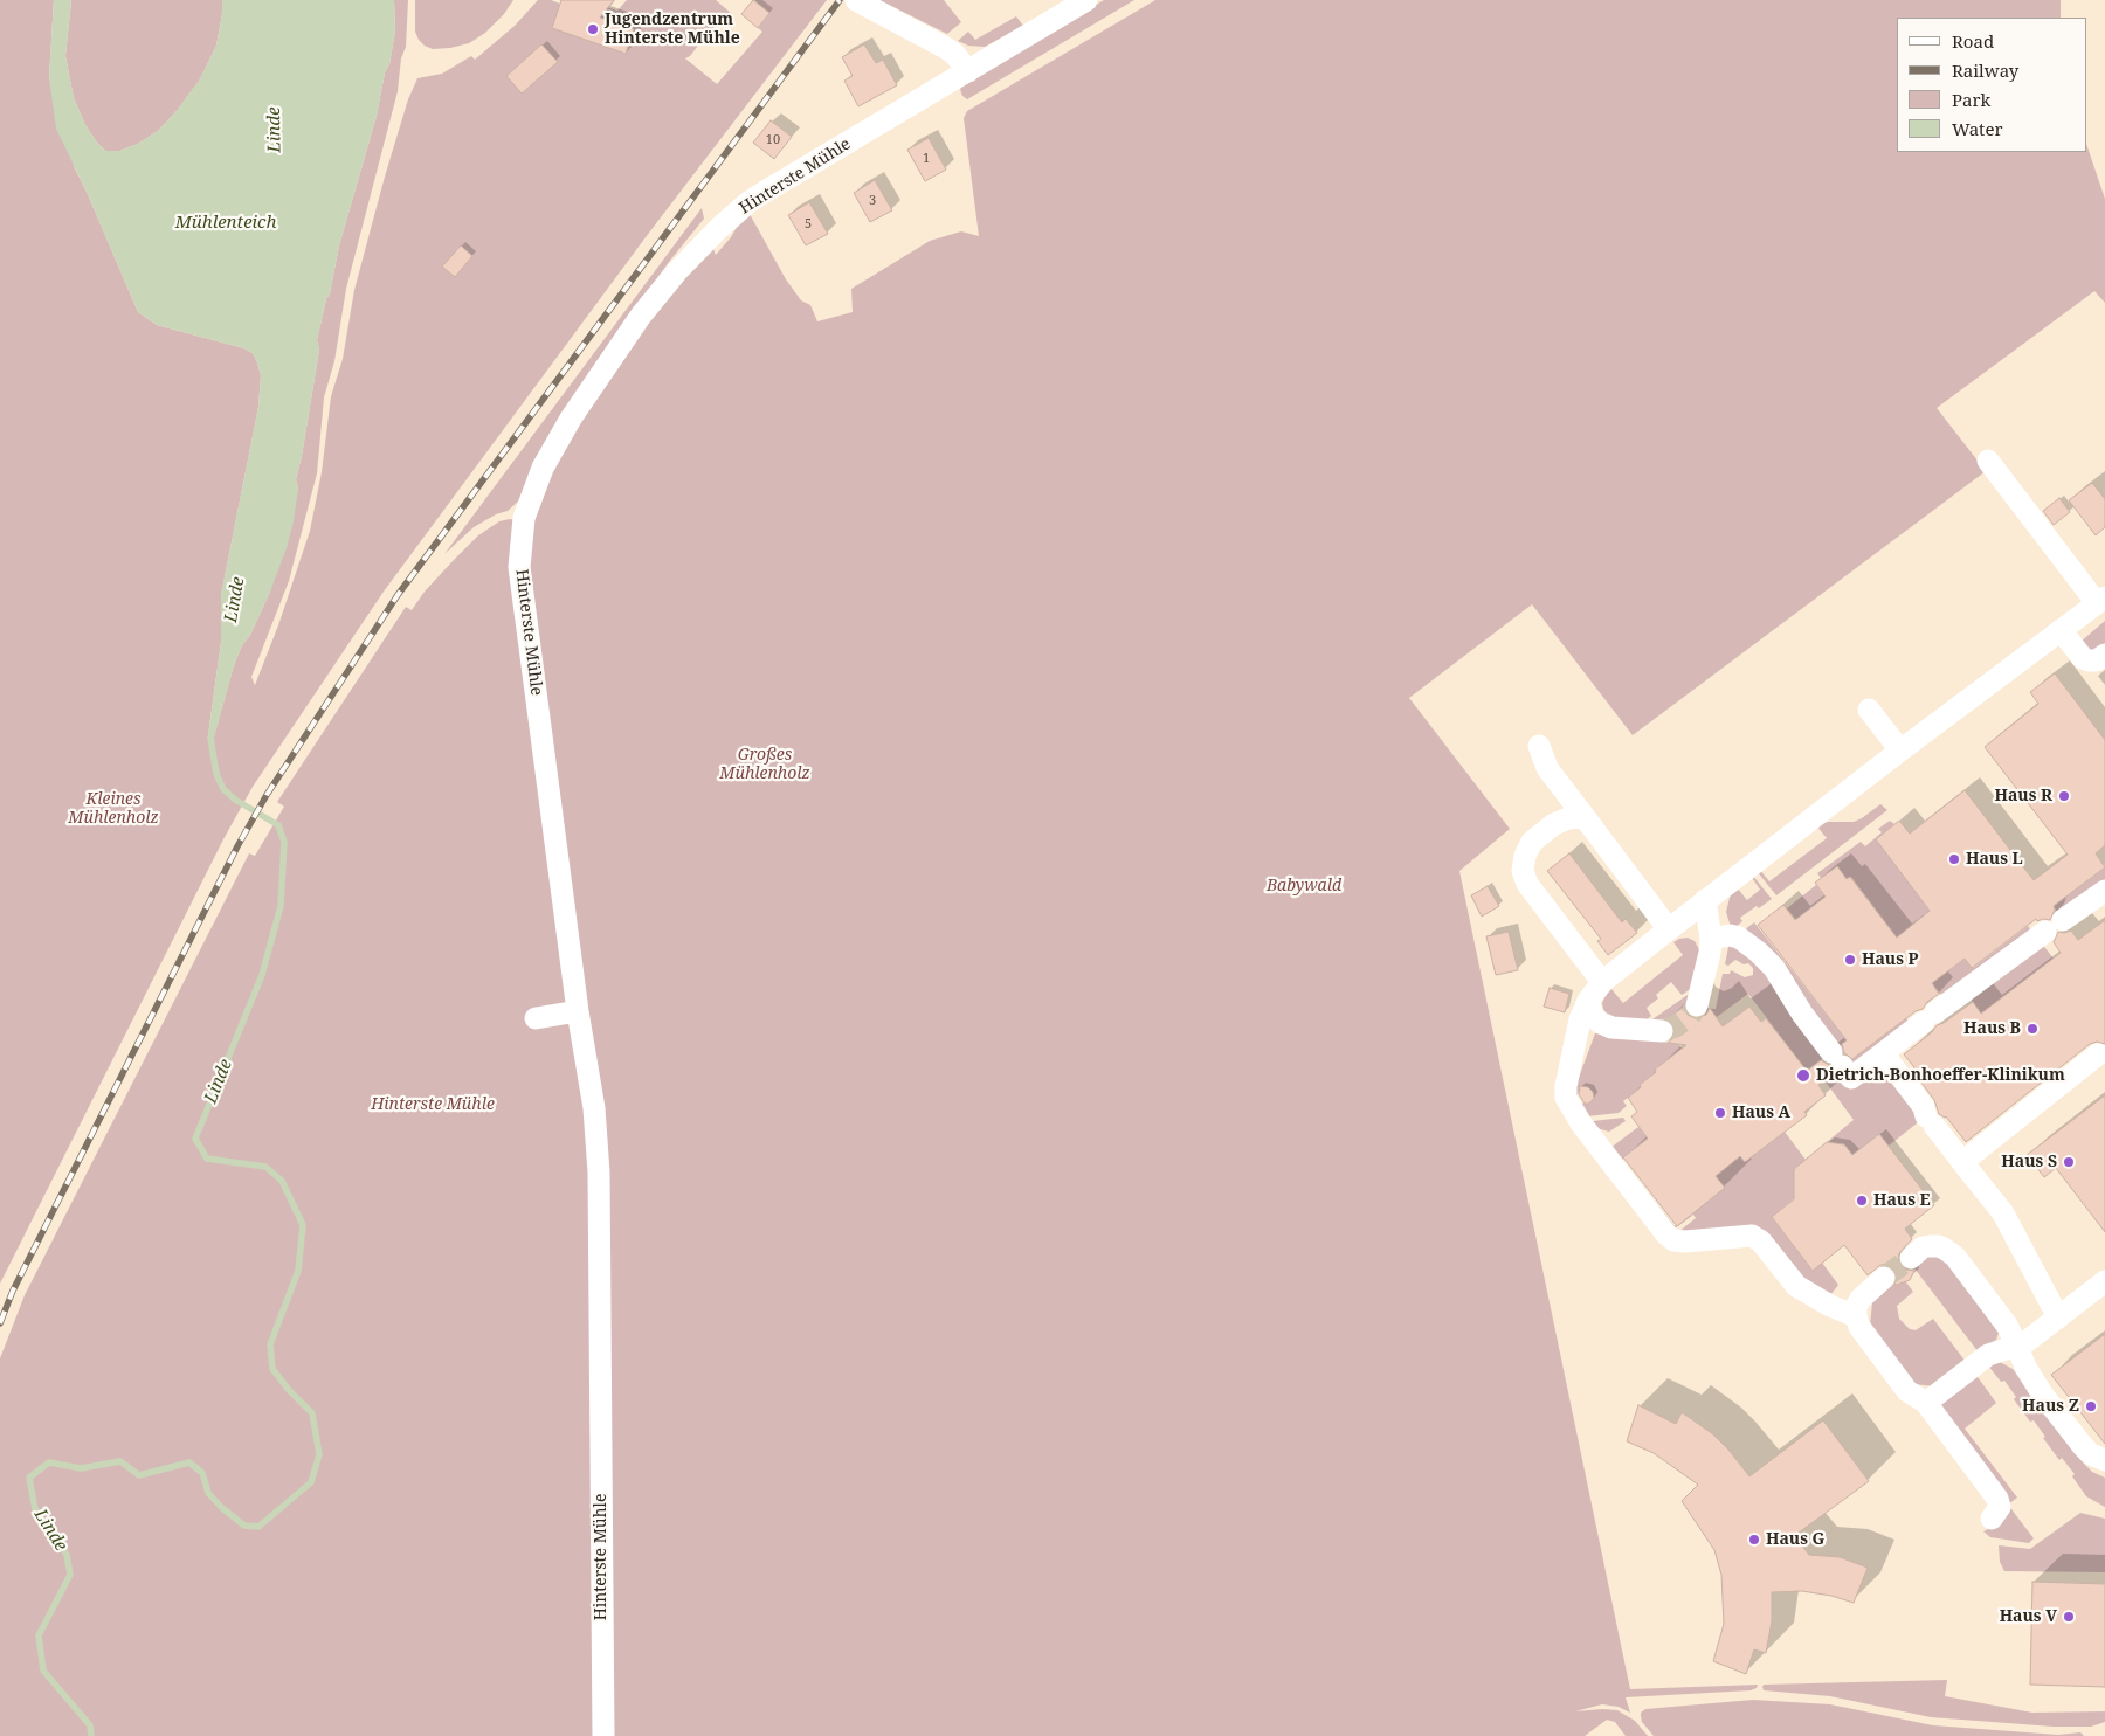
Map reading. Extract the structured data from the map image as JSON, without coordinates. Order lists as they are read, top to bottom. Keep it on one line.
{"streets":{"street":["Hinterste Mühle"]},"water":["Linde","Mühlenteich"],"parks":["Großes Mühlenholz","Kleines Mühlenholz","Babywald","Hinterste Mühle"],"places":["Jugendzentrum Hinterste Mühle","Haus R","Haus L","Haus P","Haus B","Dietrich-Bonhoeffer-Klinikum","Haus A","Haus S","Haus E","Haus Z","Haus G","Haus V"],"house_numbers":["10","1","3","5"],"legend":["Road","Railway","Park","Water"]}
